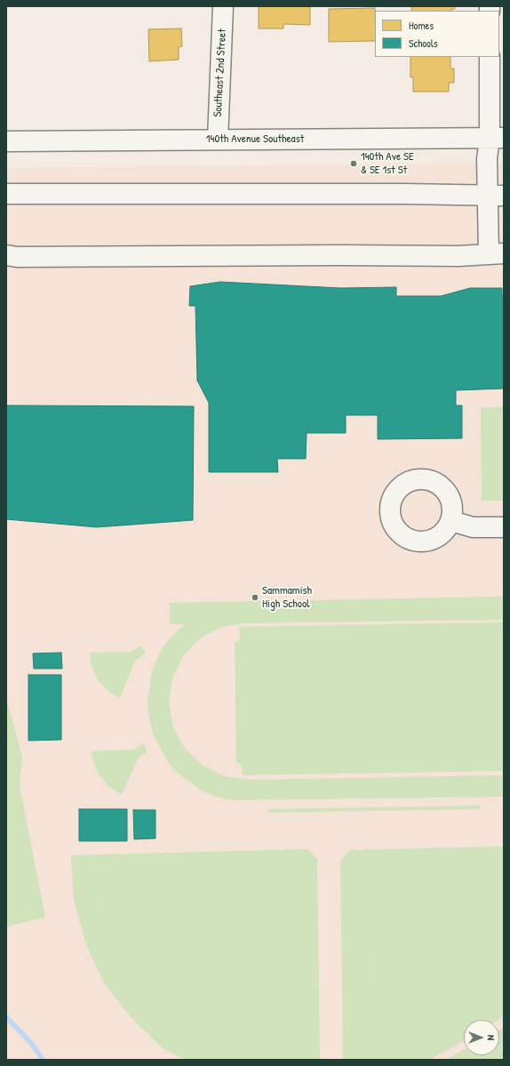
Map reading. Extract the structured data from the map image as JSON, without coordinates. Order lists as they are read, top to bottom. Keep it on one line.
{"streets":{"street":["Southeast 2nd Street","140th Avenue Southeast"]},"crossings":[["Southeast 2nd Street","140th Avenue Southeast"]],"places":["140th Ave SE & SE 1st St","Sammamish High School"],"legend":["Homes","Schools"],"north":"right"}
